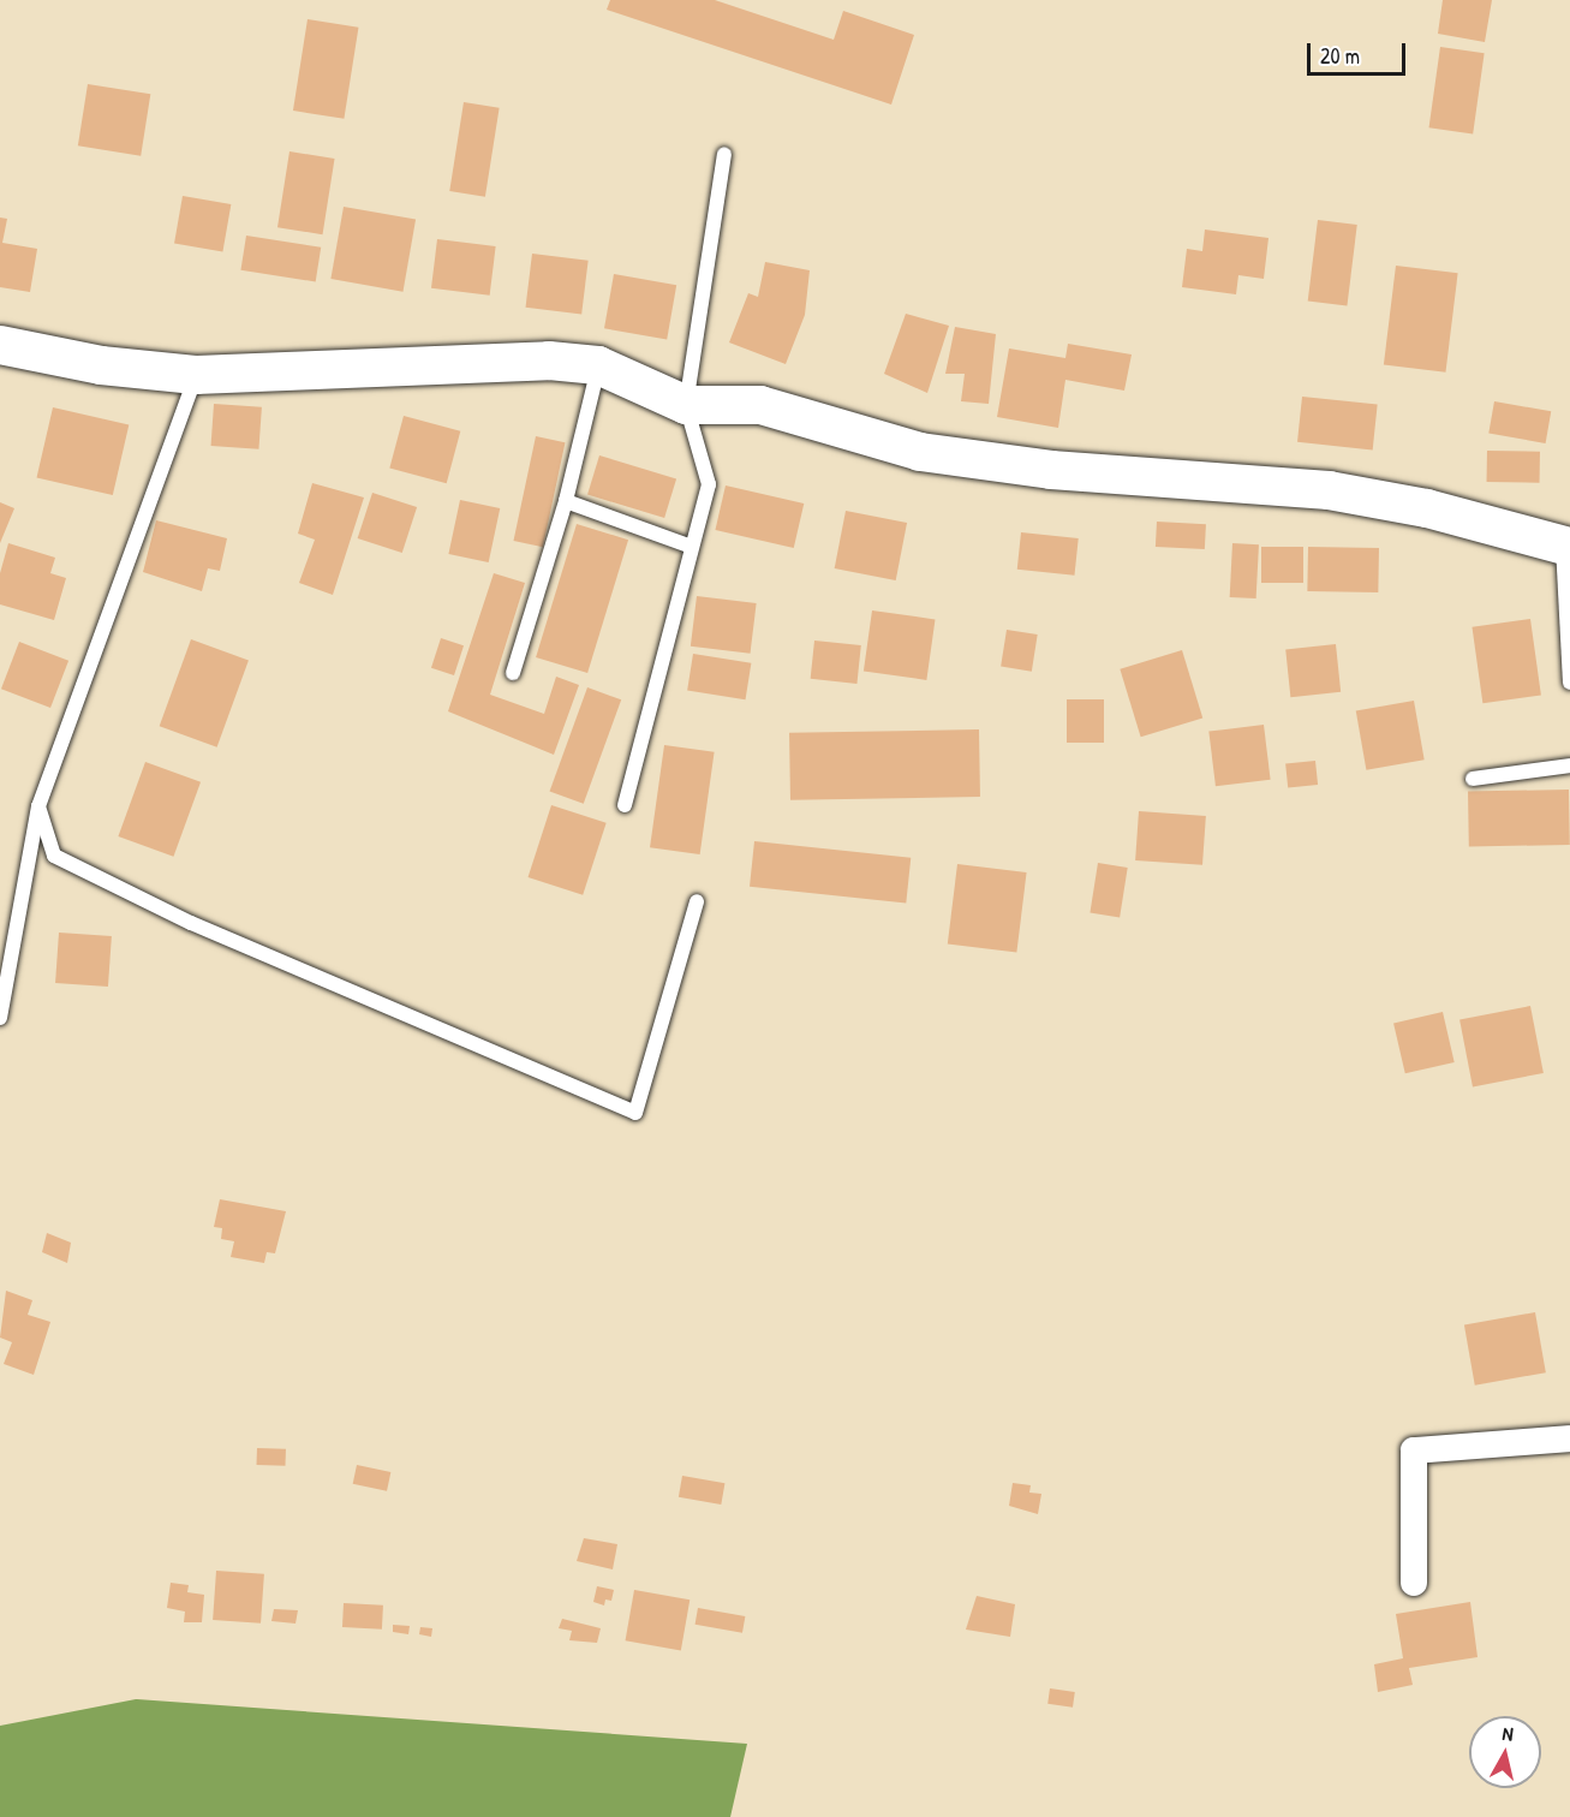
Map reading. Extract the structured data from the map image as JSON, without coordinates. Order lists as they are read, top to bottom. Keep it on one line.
{"scale_bar":"20 m","north":"top"}
